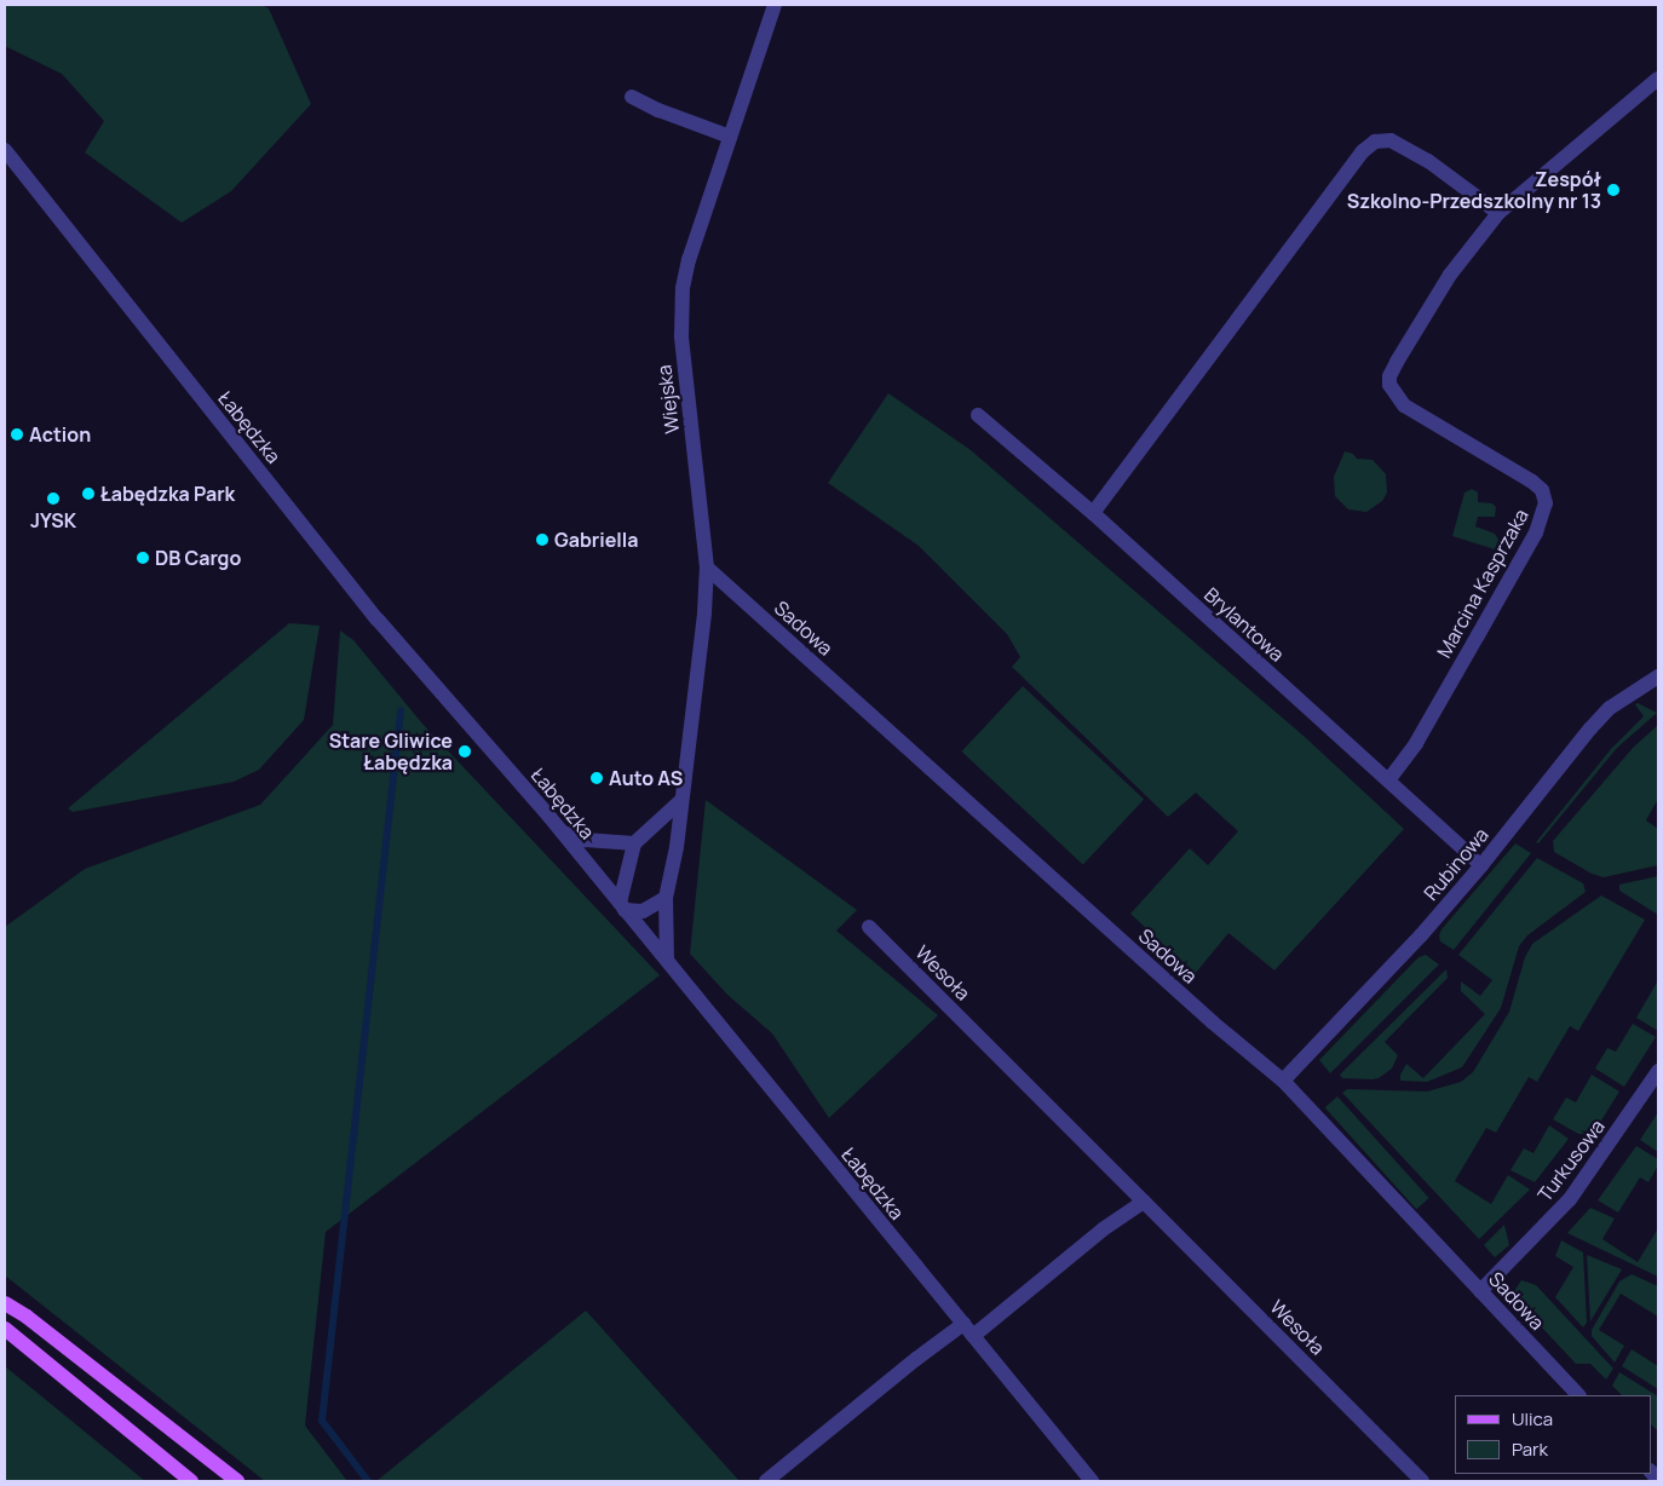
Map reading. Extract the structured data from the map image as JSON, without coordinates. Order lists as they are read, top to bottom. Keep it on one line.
{"streets":{"street":["Wiejska","Łabędzka","Marcina Kasprzaka","Brylantowa","Sadowa","Rubinowa","Wesoła","Turkusowa"]},"crossings":[["Wiejska","Łabędzka"],["Wiejska","Sadowa"],["Marcina Kasprzaka","Brylantowa"],["Brylantowa","Rubinowa"],["Sadowa","Rubinowa"],["Sadowa","Turkusowa"]],"places":["Zespół Szkolno-Przedszkolny nr 13","Action","Łabędzka Park","JYSK","Gabriella","DB Cargo","Stare Gliwice Łabędzka","Auto AS"],"legend":["Ulica","Park"]}
